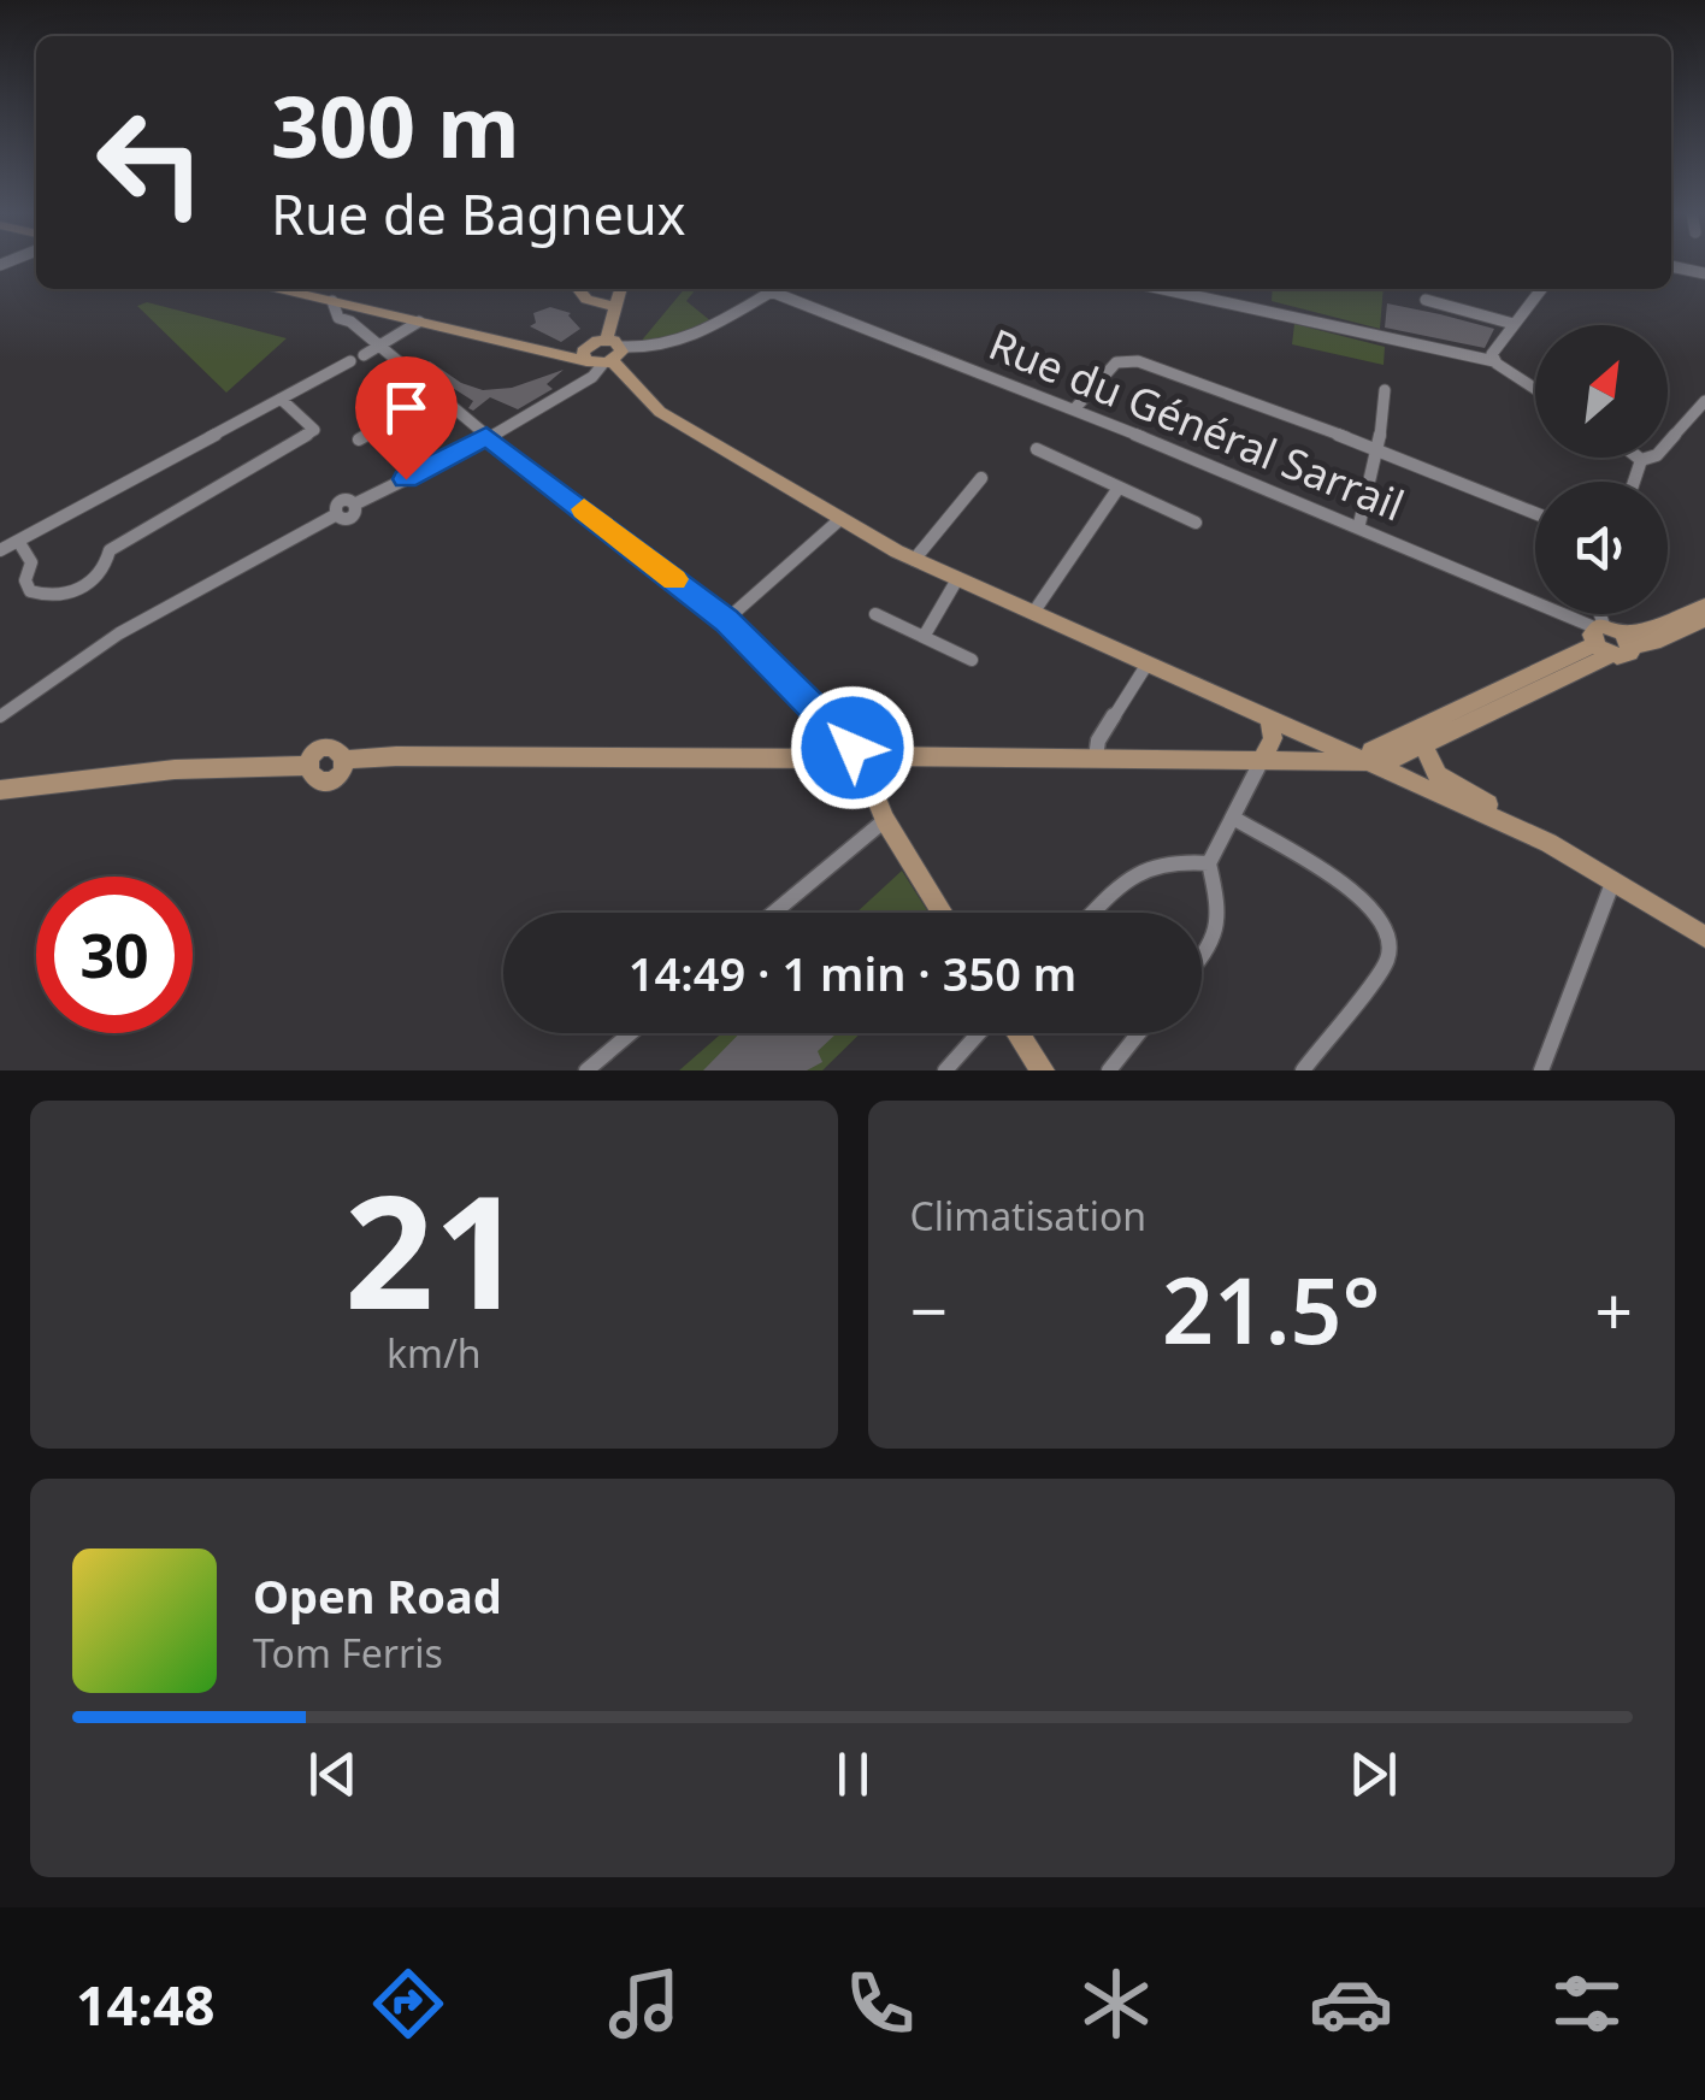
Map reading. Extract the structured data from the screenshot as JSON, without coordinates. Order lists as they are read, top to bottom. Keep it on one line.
{"streets":{"street":["Rue du Général Sarrail"]},"north":"top right","page":{"turn":["300 m","Rue de Bagneux"],"limit":"30","trip":"14:49 · 1 min · 350 m","tile":[["21","km/h"],"Climatisation"],"heat":["−","21.5°","+"],"song":["Open Road","Tom Ferris"],"tabs":"14:48"}}
